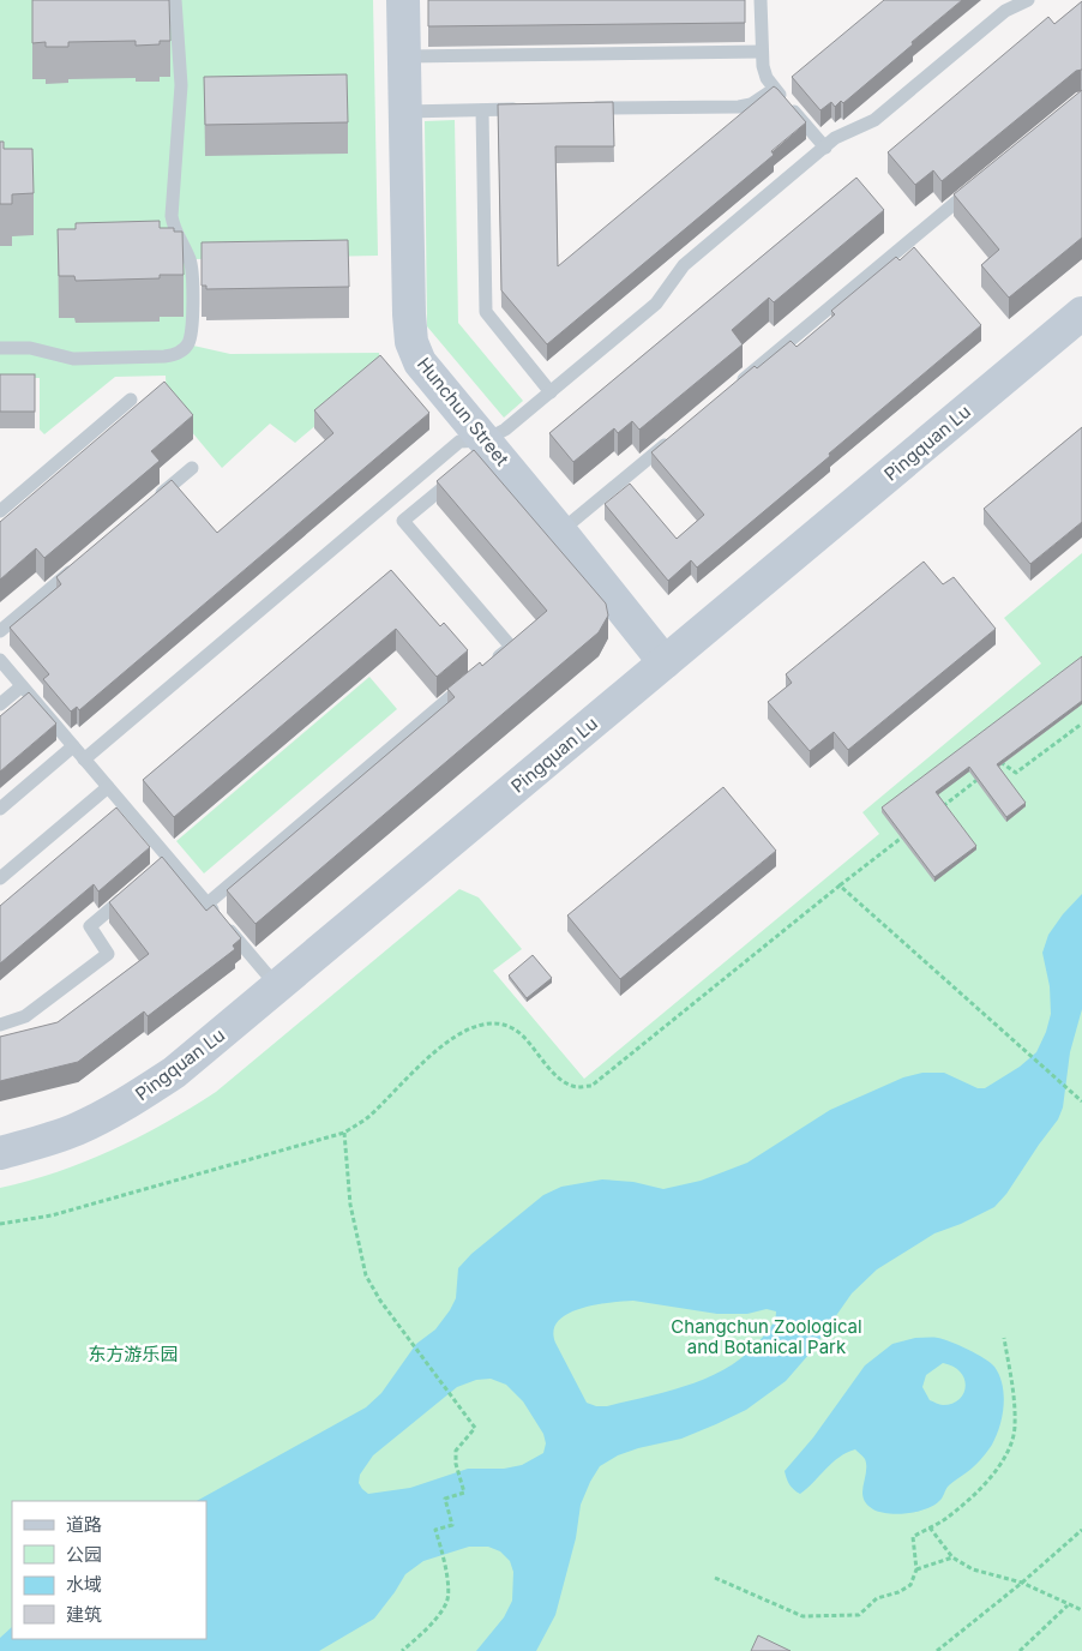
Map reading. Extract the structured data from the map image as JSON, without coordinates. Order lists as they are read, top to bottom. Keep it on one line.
{"streets":{"street":["Hunchun Street","Pingquan Lu"]},"crossings":[["Hunchun Street","Pingquan Lu"]],"parks":["Changchun Zoological and Botanical Park","东方游乐园"],"legend":["道路","公园","水域","建筑"]}
